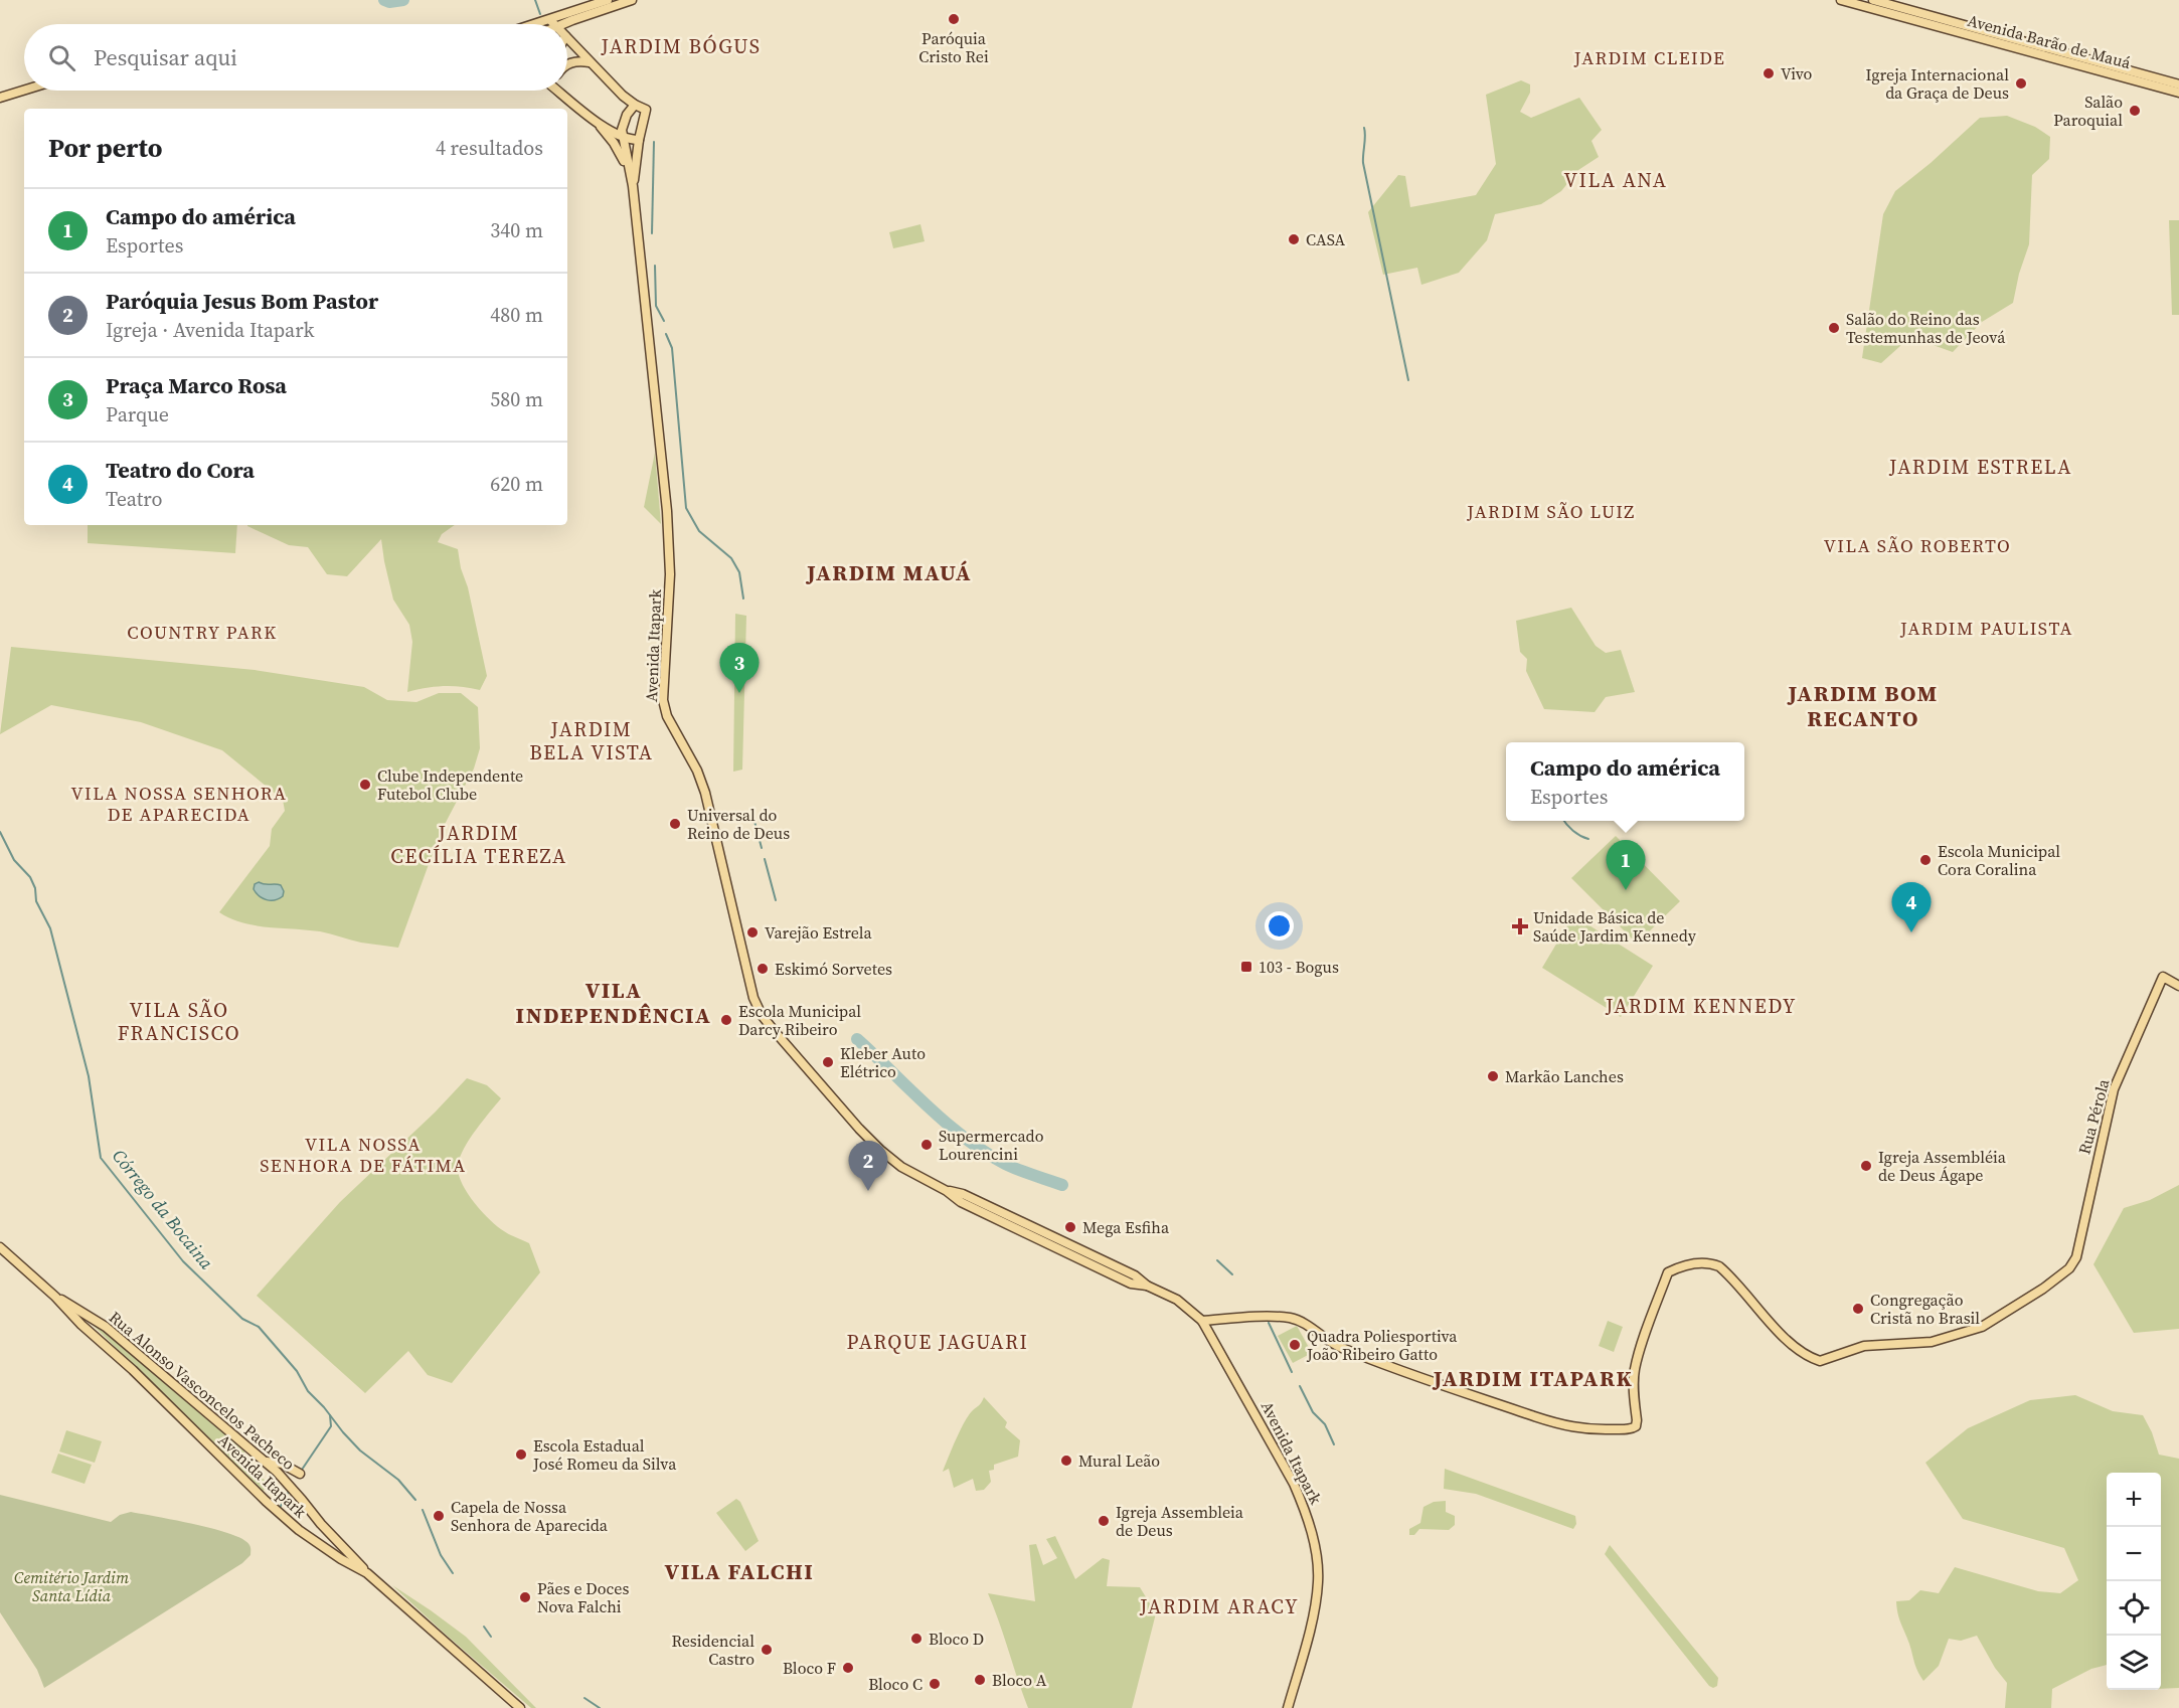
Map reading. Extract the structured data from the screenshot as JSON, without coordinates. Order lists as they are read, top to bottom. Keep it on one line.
{"streets":{"main road":["Avenida Barão de Mauá","Avenida Itapark","Rua Pérola","Rua Alonso Vasconcelos Pacheco"]},"crossings":[["Avenida Itapark","Rua Alonso Vasconcelos Pacheco"]],"districts":["JARDIM BÓGUS","JARDIM CLEIDE","VILA ANA","JARDIM ESTRELA","JARDIM SÃO LUIZ","VILA SÃO ROBERTO","JARDIM MAUÁ","JARDIM PAULISTA","COUNTRY PARK","JARDIM BOM RECANTO","JARDIM BELA VISTA","VILA NOSSA SENHORA DE APARECIDA","JARDIM CECÍLIA TEREZA","VILA INDEPENDÊNCIA","JARDIM KENNEDY","VILA SÃO FRANCISCO","VILA NOSSA SENHORA DE FÁTIMA","PARQUE JAGUARI","JARDIM ITAPARK","VILA FALCHI","JARDIM ARACY"],"water":["Córrego da Bocaina"],"parks":["Cemitério Jardim Santa Lídia"],"places":{"other":["Paróquia Cristo Rei","Vivo","Igreja Internacional da Graça de Deus","Salão Paroquial","CASA","Salão do Reino das Testemunhas de Jeová","Clube Independente Futebol Clube","Universal do Reino de Deus","Escola Municipal Cora Coralina","Varejão Estrela","Eskimó Sorvetes","Escola Municipal Darcy Ribeiro","Kleber Auto Elétrico","Markão Lanches","Supermercado Lourencini","Igreja Assembléia de Deus Ágape","Mega Esfiha","Congregação Cristã no Brasil","Quadra Poliesportiva João Ribeiro Gatto","Escola Estadual José Romeu da Silva","Mural Leão","Capela de Nossa Senhora de Aparecida","Igreja Assembleia de Deus","Pães e Doces Nova Falchi","Bloco D","Residencial Castro","Bloco F","Bloco A","Bloco C"],"health":["Unidade Básica de Saúde Jardim Kennedy"],"transit":["103 - Bogus"]},"page":{"search":"Pesquisar aqui","heading":["Por perto","4 resultados"],"list":[{"mark":"1","name":"Campo do américa","note":"Esportes","value":"340 m"},{"mark":"2","name":"Paróquia Jesus Bom Pastor","note":"Igreja · Avenida Itapark","value":"480 m"},{"mark":"3","name":"Praça Marco Rosa","note":"Parque","value":"580 m"},{"mark":"4","name":"Teatro do Cora","note":"Teatro","value":"620 m"}],"pins":["3","1","4","2"],"popup":["Campo do américa","Esportes"],"map_buttons":["+","−"]}}
